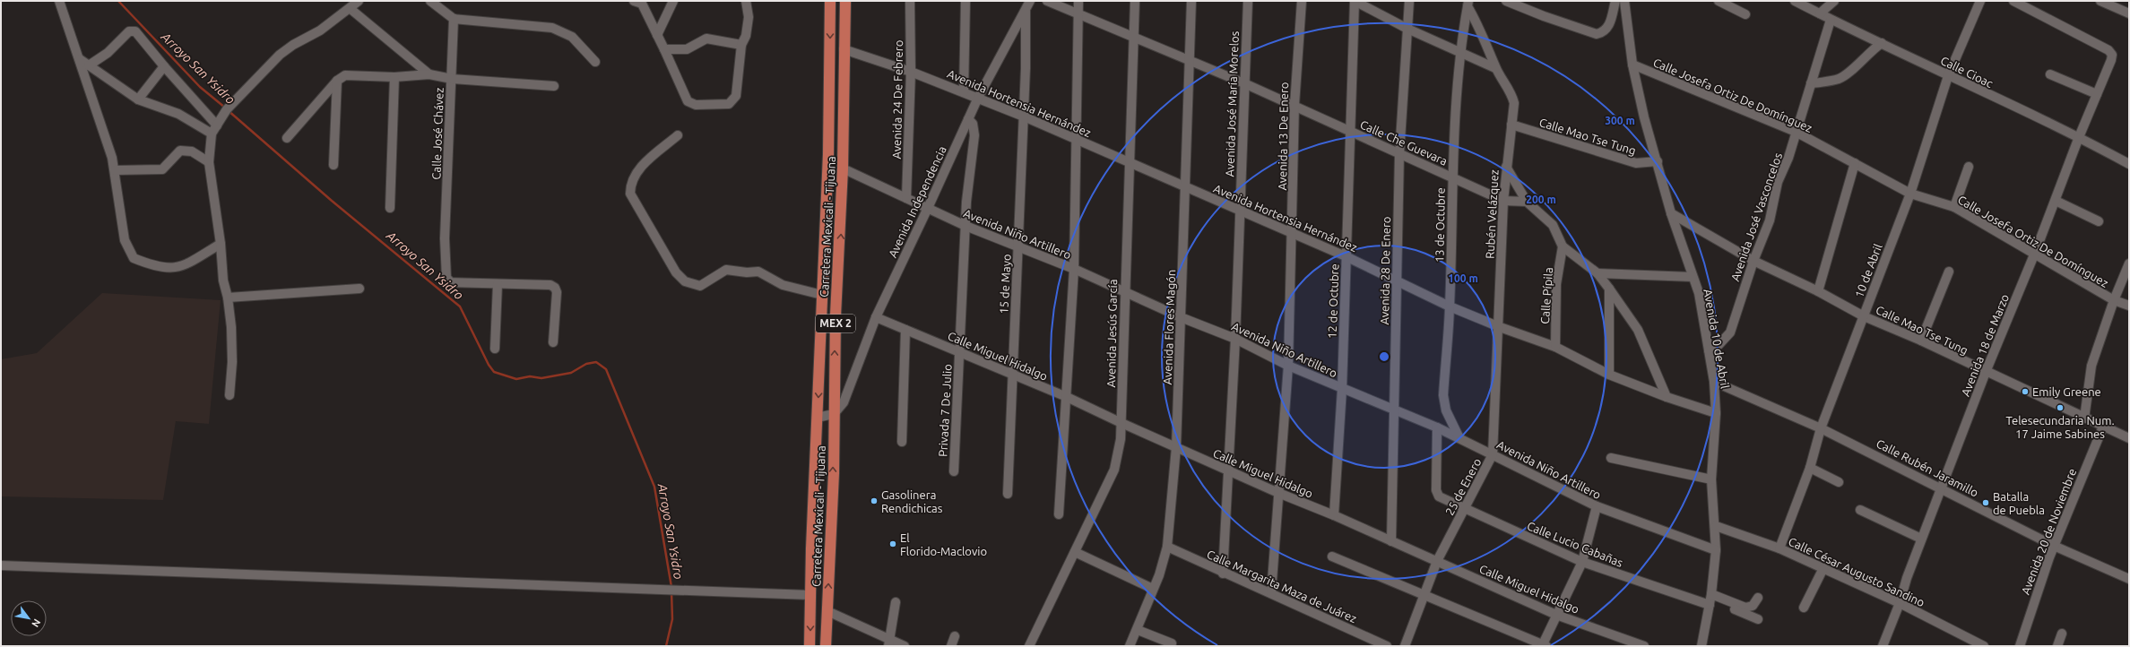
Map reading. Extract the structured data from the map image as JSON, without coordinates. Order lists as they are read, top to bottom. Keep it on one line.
{"streets":{"main road":["Carretera Mexicali - Tijuana","MEX 2"],"street":["Calle Cioac","Calle Josefa Ortiz De Domínguez","Avenida 24 De Febrero","Avenida Hortensia Hernández","Avenida José María Morelos","Calle José Chávez","Avenida 13 De Enero","Calle Mao Tse Tung","Calle Che Guevara","Avenida Independencia","Rubén Velázquez","Avenida José Vasconcelos","13 de Octubre","Avenida Niño Artillero","Avenida 28 De Enero","10 de Abril","15 de Mayo","Calle Pípila","12 de Octubre","Avenida Flores Magón","Avenida Jesús García","Avenida 10 de Abril","Avenida 18 de Marzo","Calle Miguel Hidalgo","Privada 7 De Julio","Calle Rubén Jaramillo","25 de Enero","Avenida 20 de Noviembre","Calle Lucio Cabañas","Calle César Augusto Sandino","Calle Margarita Maza de Juárez"]},"crossings":[["Calle Cioac","Avenida José Vasconcelos"],["Calle Cioac","10 de Abril"],["Calle Cioac","Avenida 18 de Marzo"],["Calle Josefa Ortiz De Domínguez","Avenida José Vasconcelos"],["Calle Josefa Ortiz De Domínguez","10 de Abril"],["Calle Josefa Ortiz De Domínguez","Avenida 10 de Abril"],["Calle Josefa Ortiz De Domínguez","Avenida 18 de Marzo"],["Avenida 24 De Febrero","Avenida Hortensia Hernández"],["Avenida 24 De Febrero","Avenida Niño Artillero"],["Avenida Hortensia Hernández","Avenida José María Morelos"],["Avenida Hortensia Hernández","Avenida 13 De Enero"],["Avenida Hortensia Hernández","Avenida Independencia"],["Avenida Hortensia Hernández","Rubén Velázquez"],["Avenida Hortensia Hernández","13 de Octubre"],["Avenida Hortensia Hernández","Carretera Mexicali - Tijuana"],["Avenida Hortensia Hernández","Avenida 28 De Enero"],["Avenida Hortensia Hernández","15 de Mayo"],["Avenida Hortensia Hernández","Calle Pípila"],["Avenida Hortensia Hernández","12 de Octubre"],["Avenida Hortensia Hernández","Avenida Flores Magón"],["Avenida Hortensia Hernández","Avenida Jesús García"],["Avenida Hortensia Hernández","Avenida 10 de Abril"],["Avenida Hortensia Hernández","25 de Enero"],["Avenida José María Morelos","Calle Che Guevara"],["Avenida José María Morelos","Avenida Niño Artillero"],["Avenida José María Morelos","Calle Miguel Hidalgo"],["Avenida José María Morelos","Calle Margarita Maza de Juárez"],["Avenida 13 De Enero","Calle Che Guevara"],["Avenida 13 De Enero","Avenida Niño Artillero"],["Avenida 13 De Enero","Calle Miguel Hidalgo"],["Avenida 13 De Enero","Calle Margarita Maza de Juárez"],["Calle Mao Tse Tung","Rubén Velázquez"],["Calle Mao Tse Tung","Avenida José Vasconcelos"],["Calle Mao Tse Tung","10 de Abril"],["Calle Mao Tse Tung","Avenida 10 de Abril"],["Calle Mao Tse Tung","Avenida 18 de Marzo"],["Calle Mao Tse Tung","Avenida 20 de Noviembre"],["Calle Che Guevara","Rubén Velázquez"],["Calle Che Guevara","13 de Octubre"],["Calle Che Guevara","Avenida 28 De Enero"],["Calle Che Guevara","12 de Octubre"],["Calle Che Guevara","Avenida Flores Magón"],["Calle Che Guevara","Avenida Jesús García"],["Avenida Independencia","Carretera Mexicali - Tijuana"],["Avenida Independencia","Avenida Niño Artillero"],["Avenida Independencia","15 de Mayo"],["Avenida Independencia","Calle Miguel Hidalgo"],["Avenida Independencia","Privada 7 De Julio"],["Rubén Velázquez","25 de Enero"],["Avenida José Vasconcelos","Avenida 10 de Abril"],["13 de Octubre","Avenida Niño Artillero"],["Carretera Mexicali - Tijuana","Avenida Niño Artillero"],["Avenida Niño Artillero","Avenida 28 De Enero"],["Avenida Niño Artillero","15 de Mayo"],["Avenida Niño Artillero","12 de Octubre"],["Avenida Niño Artillero","Avenida Flores Magón"],["Avenida Niño Artillero","Avenida Jesús García"],["Avenida Niño Artillero","Avenida 10 de Abril"],["Avenida Niño Artillero","Privada 7 De Julio"],["Avenida Niño Artillero","25 de Enero"],["Avenida Niño Artillero","Calle Lucio Cabañas"],["Avenida 28 De Enero","Calle Miguel Hidalgo"],["10 de Abril","Calle Rubén Jaramillo"],["10 de Abril","Calle César Augusto Sandino"],["15 de Mayo","Calle Miguel Hidalgo"],["12 de Octubre","Calle Miguel Hidalgo"],["Avenida Flores Magón","Calle Miguel Hidalgo"],["Avenida Flores Magón","Calle Margarita Maza de Juárez"],["Avenida Jesús García","Calle Miguel Hidalgo"],["Avenida 10 de Abril","Calle Rubén Jaramillo"],["Avenida 10 de Abril","Calle Lucio Cabañas"],["Avenida 10 de Abril","Calle César Augusto Sandino"],["Avenida 18 de Marzo","Calle Rubén Jaramillo"],["Avenida 18 de Marzo","Calle César Augusto Sandino"],["Calle Miguel Hidalgo","Privada 7 De Julio"],["Calle Miguel Hidalgo","25 de Enero"],["Calle Rubén Jaramillo","Avenida 20 de Noviembre"],["25 de Enero","Calle Lucio Cabañas"]],"water":["Arroyo San Ysidro"],"places":["Emily Greene","Telesecundaria Num. 17 Jaime Sabines","Gasolinera Rendichicas","Batalla de Puebla","El Florido-Maclovio"],"north":"bottom right","rings":["300 m","200 m","100 m"]}
